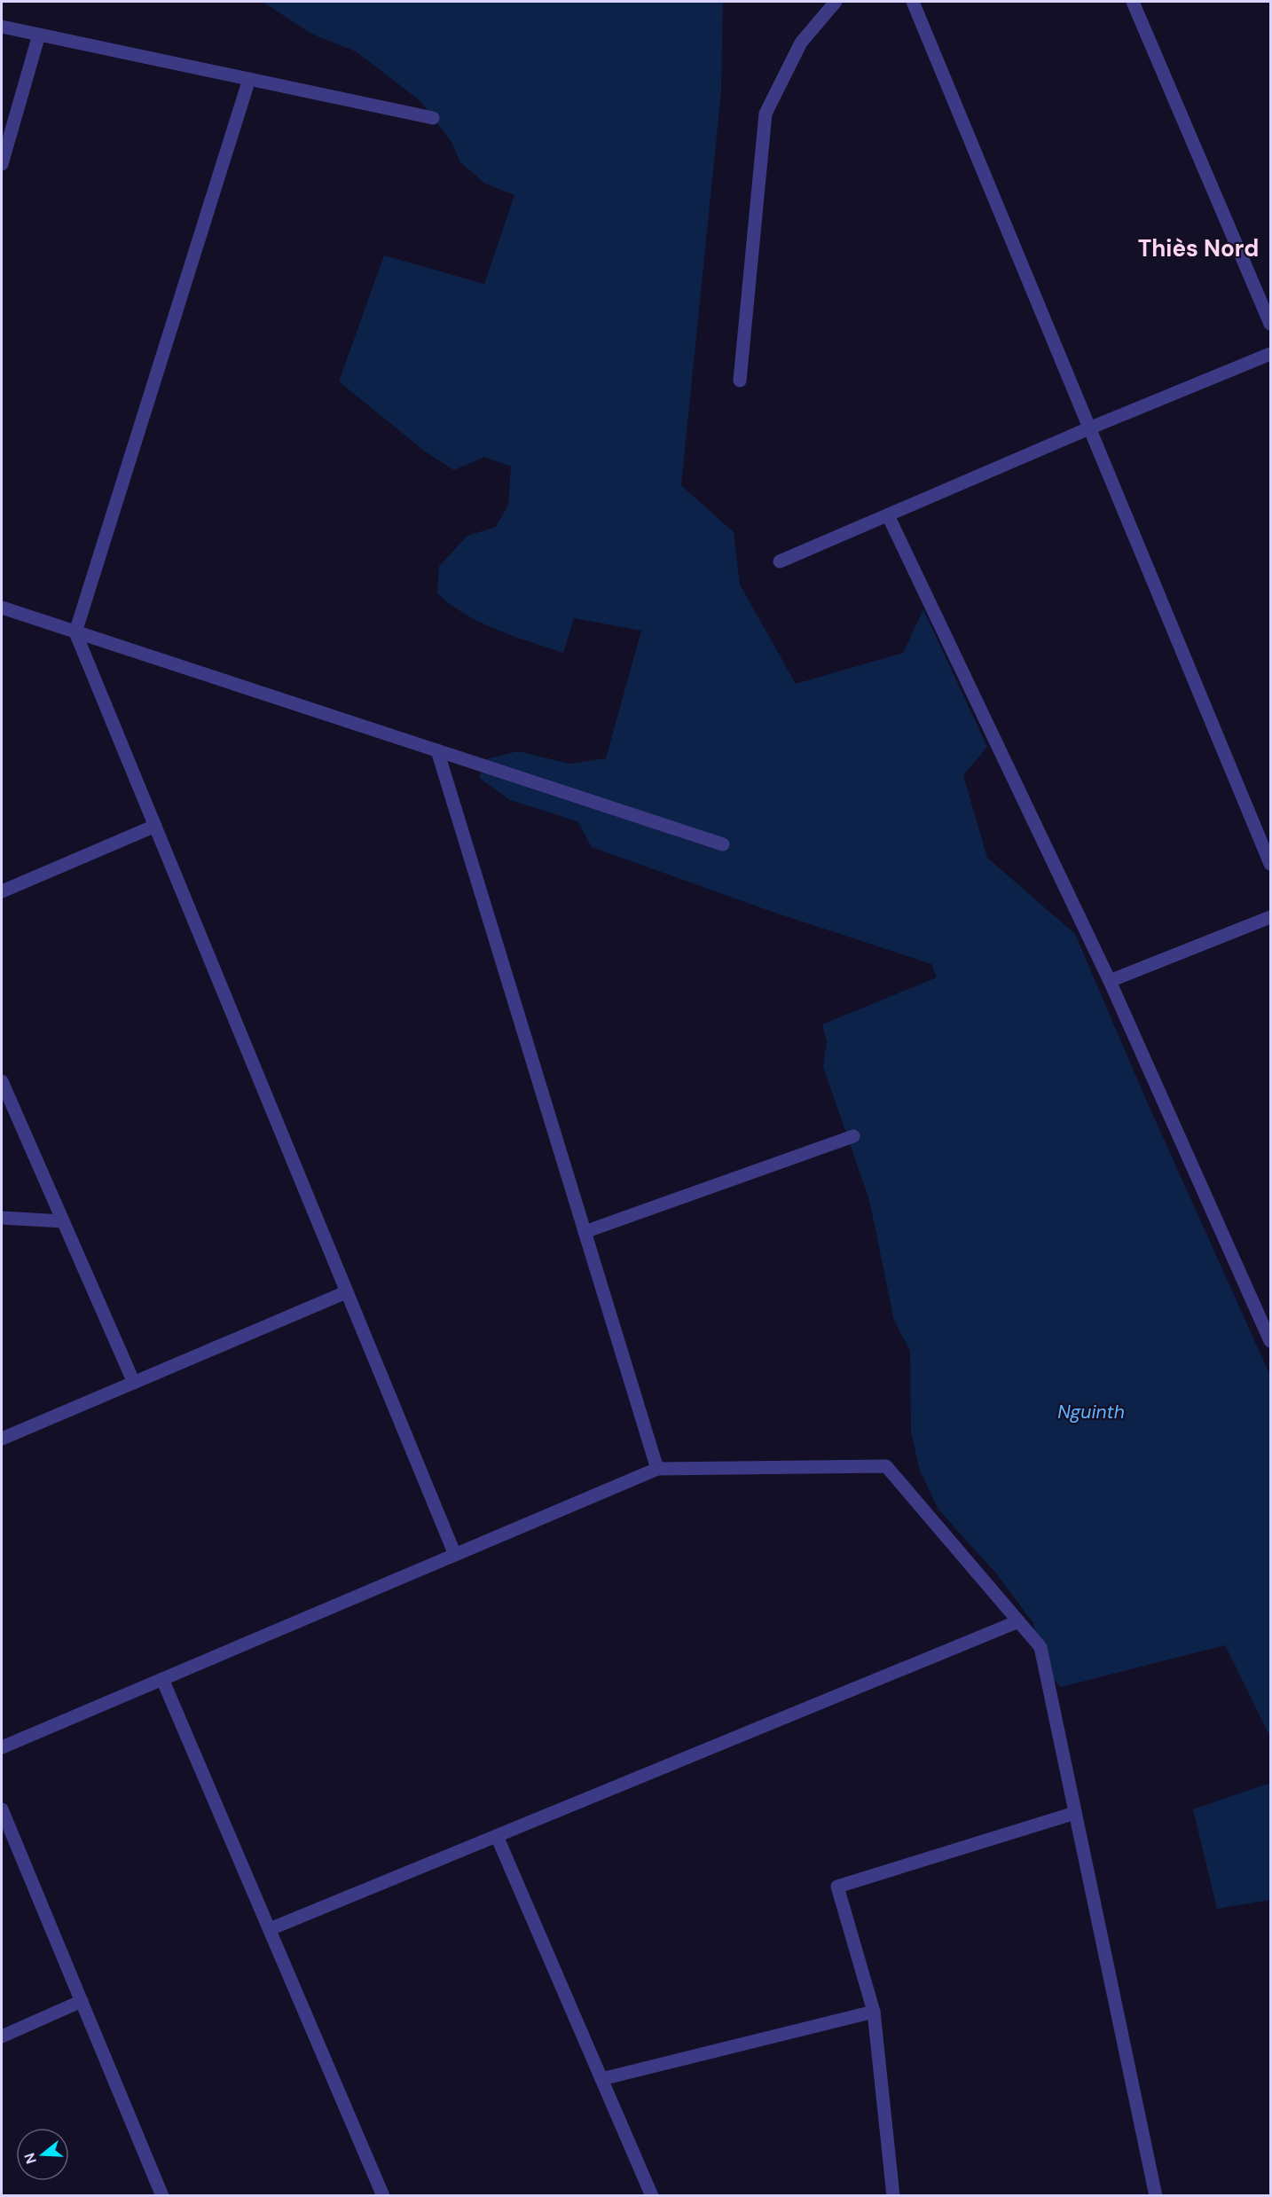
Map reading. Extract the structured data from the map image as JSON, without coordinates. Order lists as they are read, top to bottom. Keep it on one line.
{"districts":["Thiès Nord"],"water":["Nguinth"],"north":"left"}
